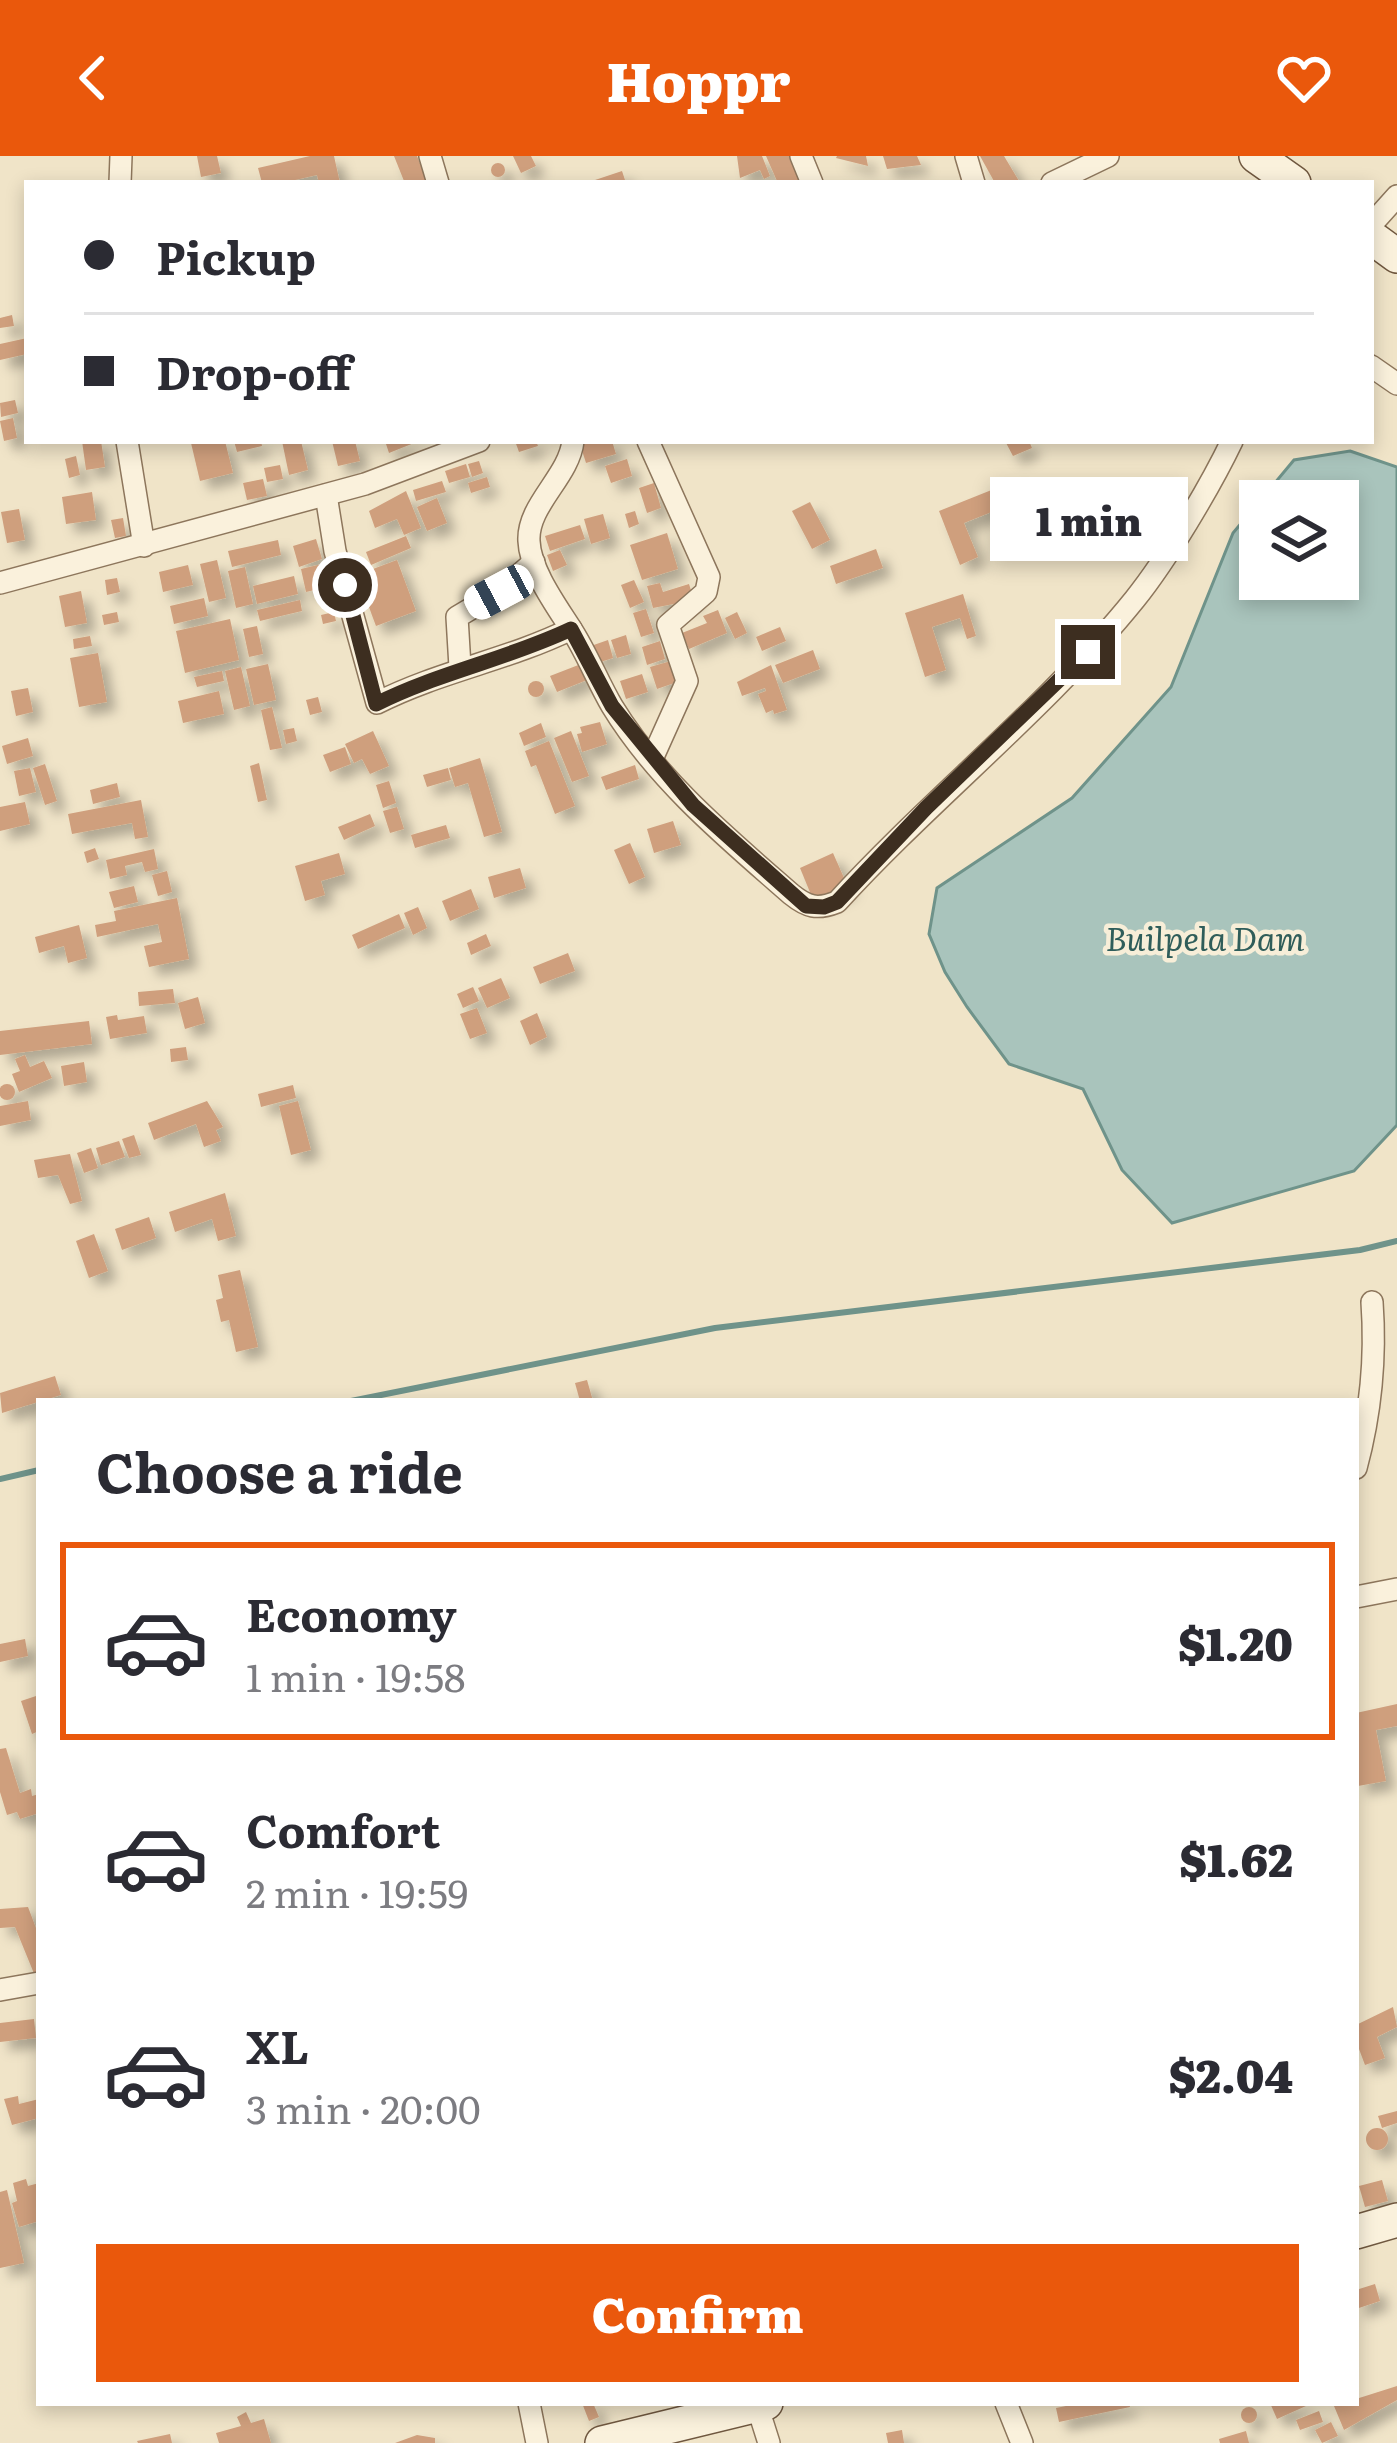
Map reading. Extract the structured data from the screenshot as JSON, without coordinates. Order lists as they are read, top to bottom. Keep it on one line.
{"water":["Builpela Dam"],"page":{"header":"Hoppr","banner":["Pickup","Drop-off"],"bubble":"1 min","heading":"Choose a ride","list":[{"name":"Economy","note":"1 min · 19:58","value":"$1.20"},{"name":"Comfort","note":"2 min · 19:59","value":"$1.62"},{"name":"XL","note":"3 min · 20:00","value":"$2.04"}],"buttons":"Confirm"}}
